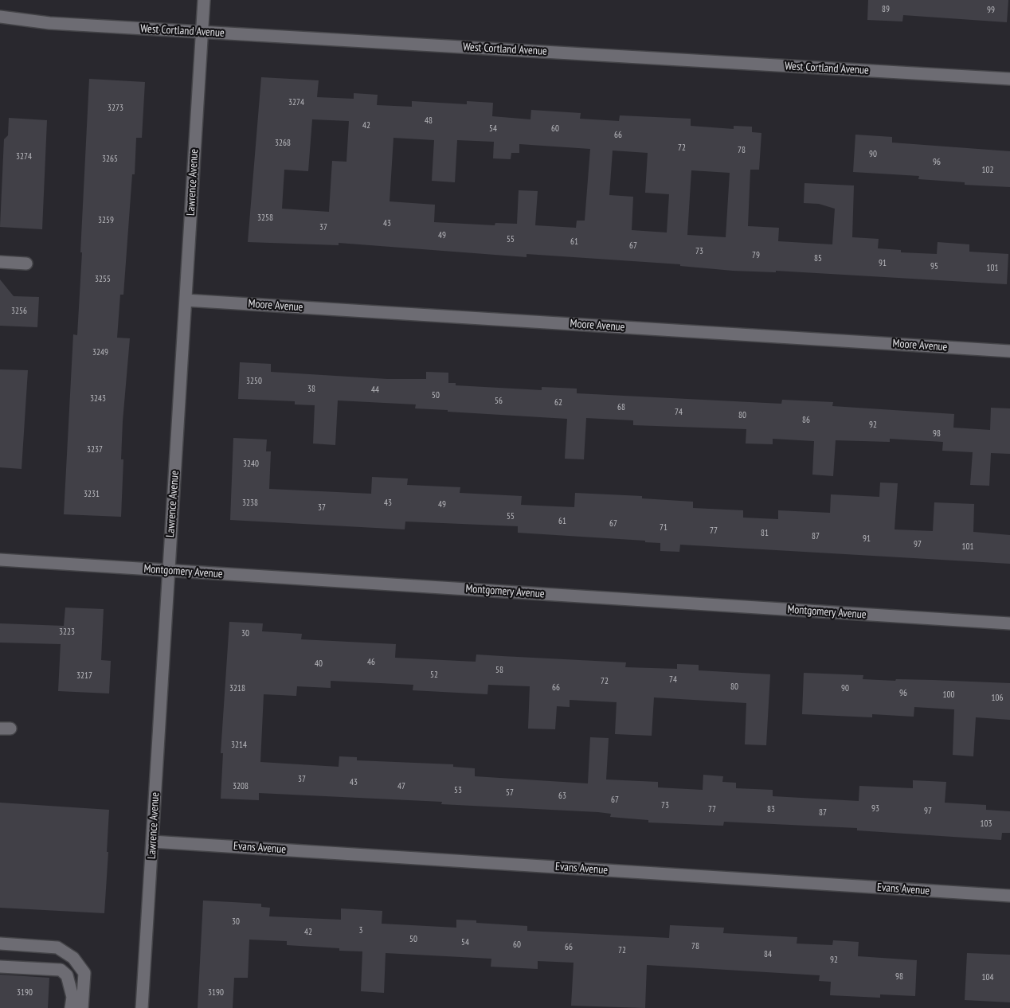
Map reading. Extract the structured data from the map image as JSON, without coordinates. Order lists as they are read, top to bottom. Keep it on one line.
{"streets":{"street":["West Cortland Avenue","Lawrence Avenue","Moore Avenue","Montgomery Avenue","Evans Avenue"]},"crossings":[["West Cortland Avenue","Lawrence Avenue"],["Lawrence Avenue","Moore Avenue"],["Lawrence Avenue","Montgomery Avenue"],["Lawrence Avenue","Evans Avenue"]],"house_numbers":["89","99","3274","3273","48","42","54","60","66","3268","72","78","90","3274","3265","96","102","3258","3259","43","37","49","55","61","67","73","79","85","91","95","101","3255","3256","3249","3250","38","44","50","3243","56","62","68","74","80","86","92","98","3237","3240","3231","3238","43","49","37","55","61","67","71","77","81","87","91","97","101","3223","30","46","40","58","52","3217","74","72","80","66","3218","90","96","100","106","3214","37","43","3208","47","53","57","63","67","73","93","77","83","97","87","103","30","3","42","50","54","60","78","66","72","84","92","98","104","3190","3190"]}
